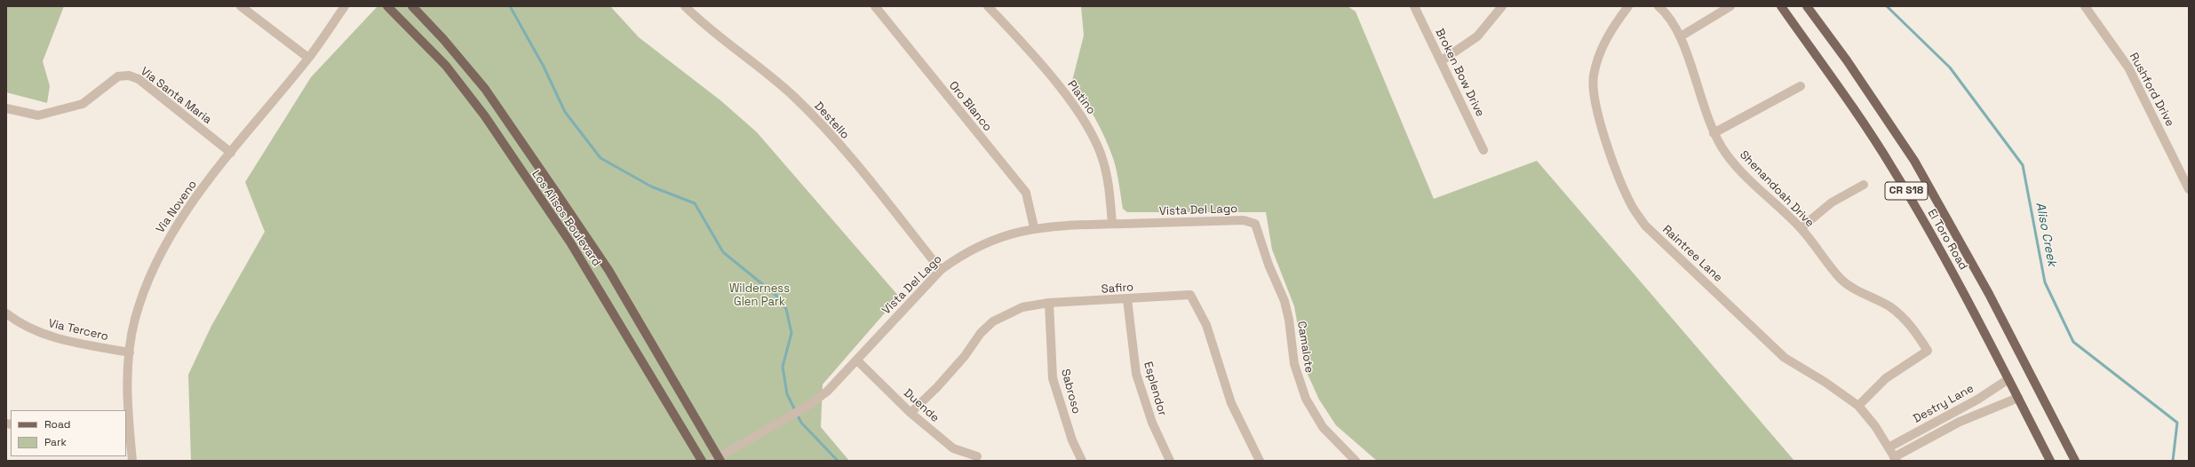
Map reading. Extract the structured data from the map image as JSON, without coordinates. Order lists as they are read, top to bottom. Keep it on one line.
{"streets":{"main road":["CR S18","Los Alisos Boulevard","El Toro Road"],"street":["Broken Bow Drive","Rushford Drive","Via Santa Maria","Platino","Oro Blanco","Destello","Shenandoah Drive","Via Noveno","Vista Del Lago","Raintree Lane","Safiro","Via Tercero","Camalote","Esplendor","Sabroso","Destry Lane","Duende"]},"crossings":[["Via Santa Maria","Via Noveno"],["Platino","Vista Del Lago"],["Oro Blanco","Vista Del Lago"],["Destello","Vista Del Lago"],["Shenandoah Drive","Raintree Lane"],["Via Noveno","Via Tercero"],["Vista Del Lago","Los Alisos Boulevard"],["Vista Del Lago","Camalote"],["Vista Del Lago","Duende"],["El Toro Road","Destry Lane"],["Raintree Lane","Destry Lane"],["Safiro","Esplendor"],["Safiro","Sabroso"],["Safiro","Duende"]],"water":["Aliso Creek"],"parks":["Wilderness Glen Park"],"legend":["Road","Park"]}
